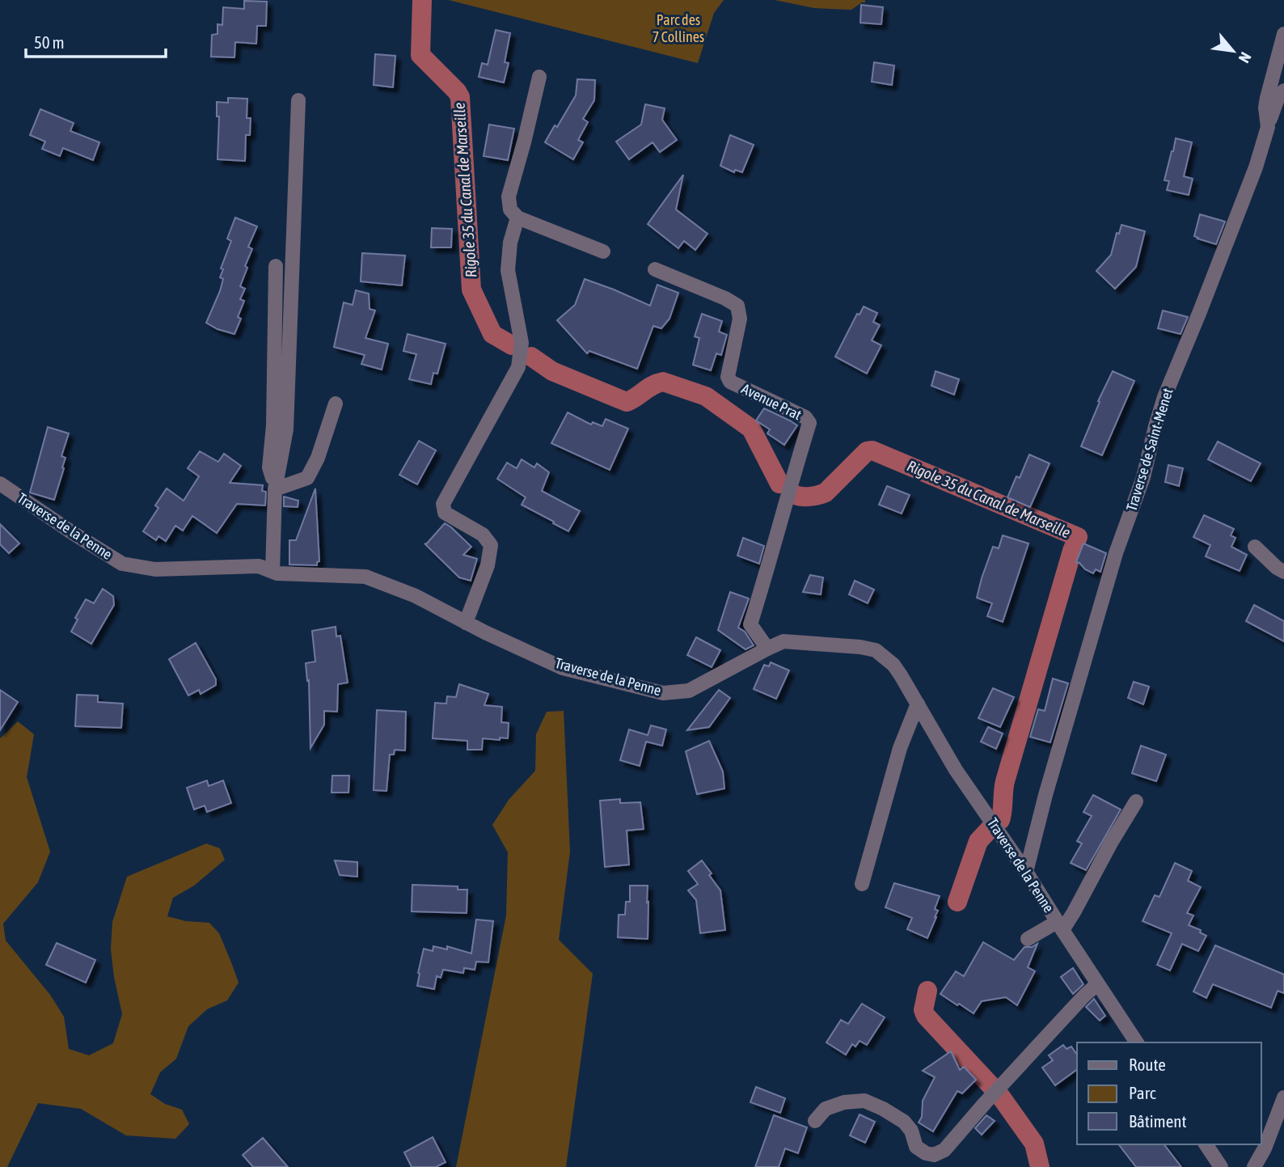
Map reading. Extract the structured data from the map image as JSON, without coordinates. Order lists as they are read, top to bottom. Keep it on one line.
{"streets":{"street":["Avenue Prat","Traverse de Saint-Menet","Traverse de la Penne"]},"crossings":[["Avenue Prat","Traverse de la Penne"],["Traverse de Saint-Menet","Traverse de la Penne"]],"water":["Rigole 35 du Canal de Marseille"],"parks":["Parc des 7 Collines"],"legend":["Route","Parc","Bâtiment"],"scale_bar":"50 m","north":"bottom right"}
